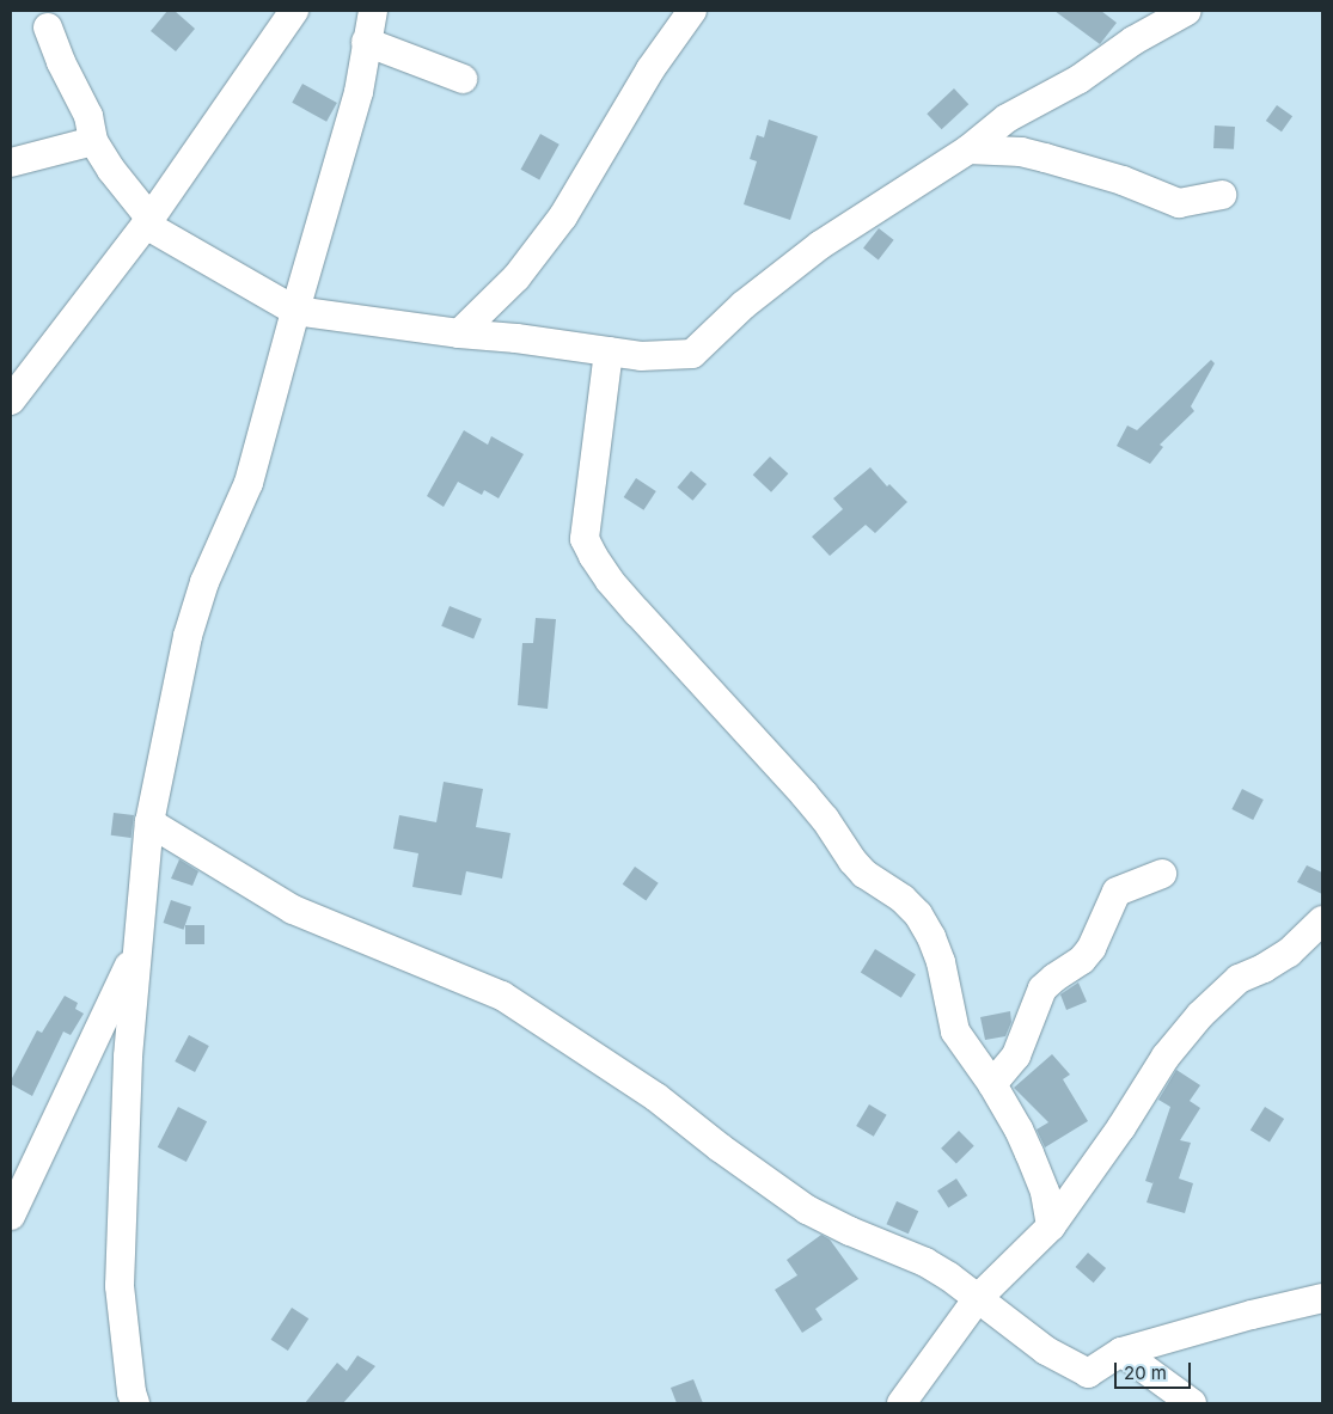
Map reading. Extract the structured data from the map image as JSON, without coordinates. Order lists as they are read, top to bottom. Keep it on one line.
{"scale_bar":"20 m"}
